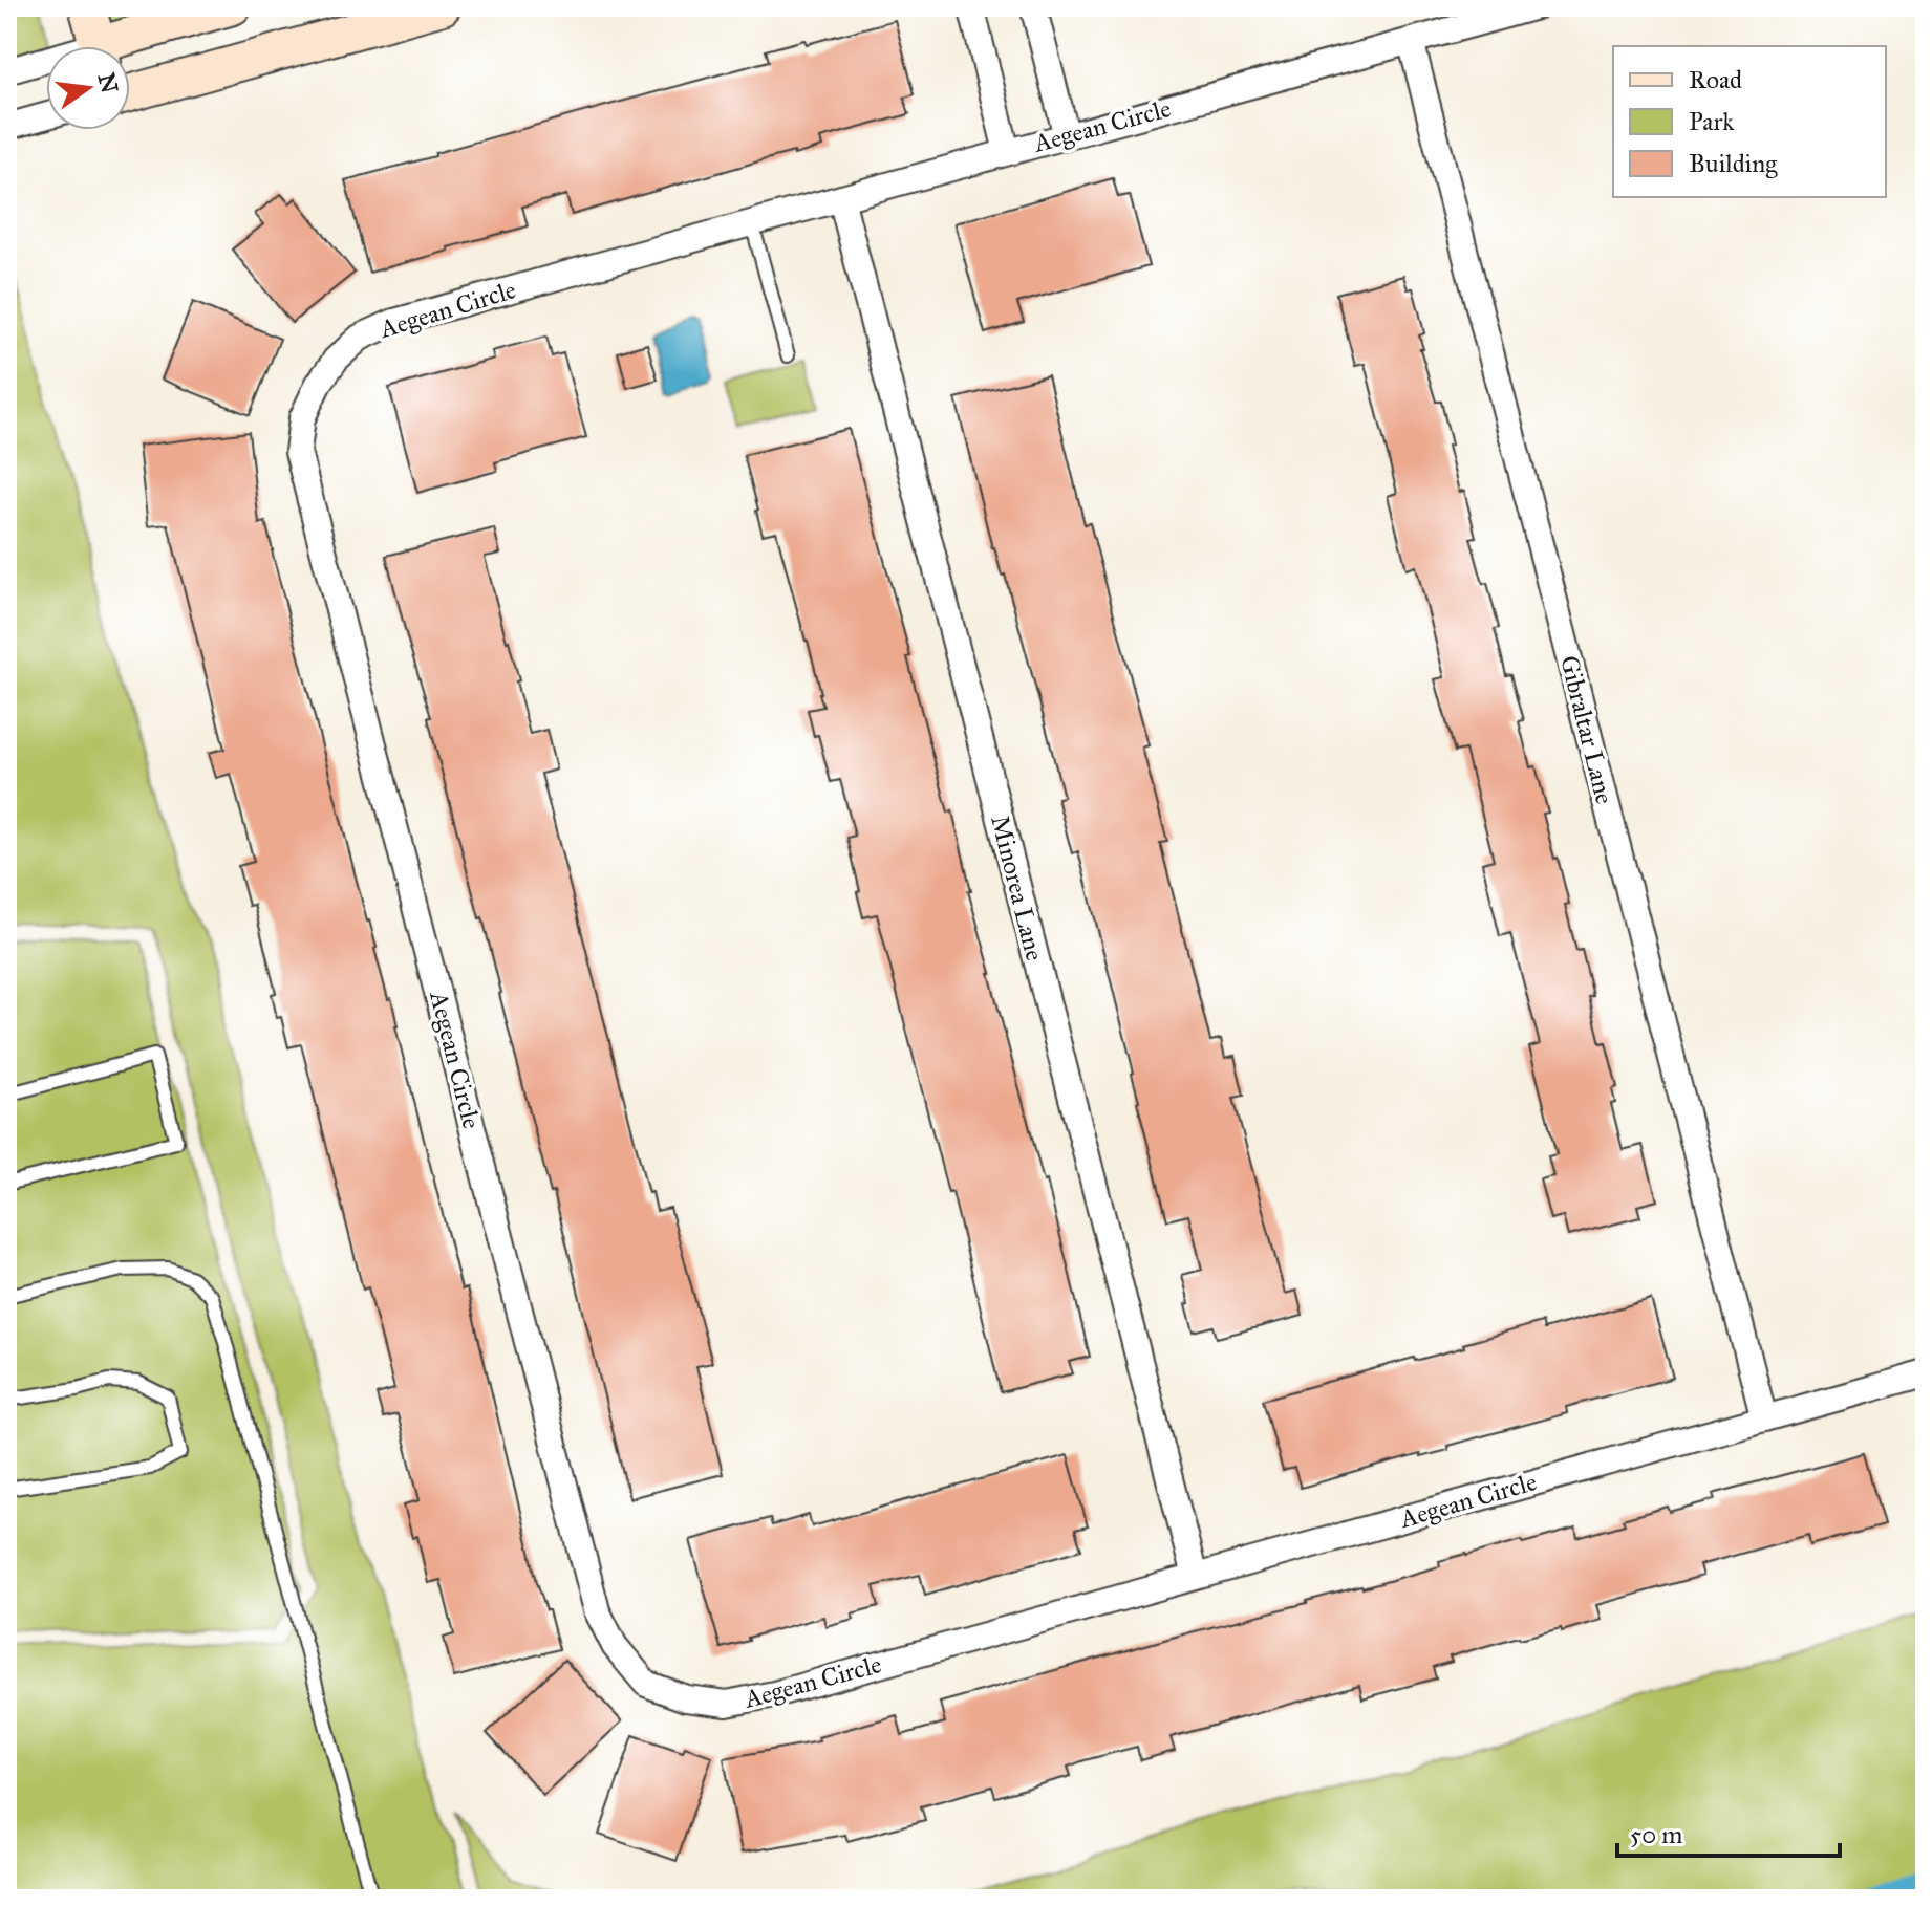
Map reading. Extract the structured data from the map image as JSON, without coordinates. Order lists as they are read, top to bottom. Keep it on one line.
{"streets":{"street":["Aegean Circle","Gibraltar Lane","Minorea Lane"]},"crossings":[["Aegean Circle","Gibraltar Lane"],["Aegean Circle","Minorea Lane"]],"legend":["Road","Park","Building"],"scale_bar":"50 m","north":"right"}
